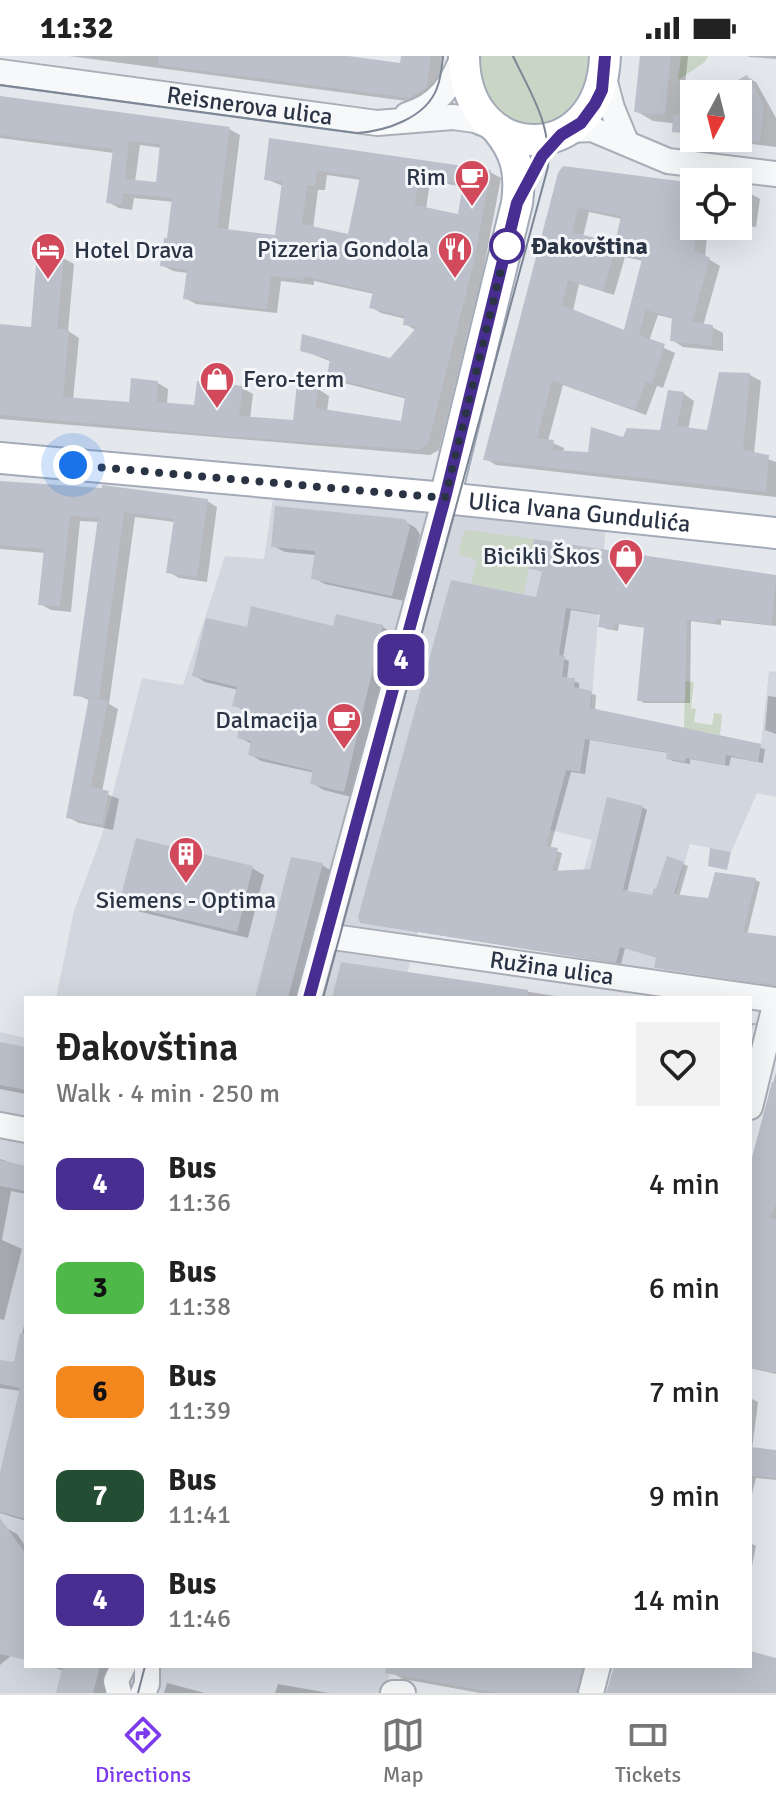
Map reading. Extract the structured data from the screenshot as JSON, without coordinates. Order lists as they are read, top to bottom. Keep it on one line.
{"streets":{"main road":["Ulica Ivana Gundulića"],"street":["Reisnerova ulica","Ružina ulica"]},"places":{"cafe":["Rim","Dalmacija"],"other":["Đakovština"],"restaurant":["Pizzeria Gondola"],"hotel":["Hotel Drava"],"shop":["Fero-term","Bicikli Škos"],"building":["Siemens - Optima"]},"lines":["bus line 4"],"north":"bottom","page":{"status":"11:32","on_map":"4","heading":["Đakovština","Walk · 4 min · 250 m"],"list":[{"mark":"4","name":"Bus","note":"11:36","value":"4 min"},{"mark":"3","name":"Bus","note":"11:38","value":"6 min"},{"mark":"6","name":"Bus","note":"11:39","value":"7 min"},{"mark":"7","name":"Bus","note":"11:41","value":"9 min"},{"mark":"4","name":"Bus","note":"11:46","value":"14 min"}],"tabs":["Directions","Map","Tickets"]}}
